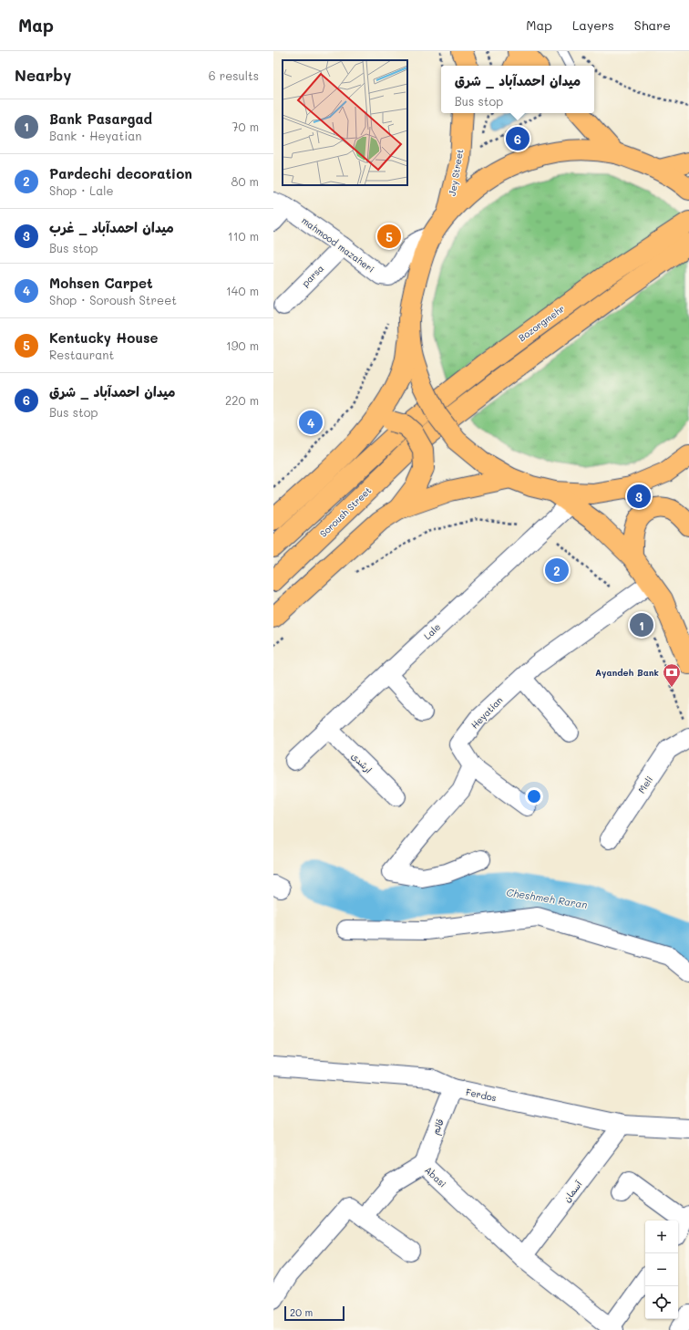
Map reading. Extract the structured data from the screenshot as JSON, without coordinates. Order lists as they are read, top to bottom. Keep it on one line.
{"streets":{"main road":["Jey Street","Bozorgmehr","Soroush Street"],"street":["mahmood mazaheri","parsa","Lale","Heyatian","ارشدی","Meli","Ferdos","قائم","Abasi","آسمان"]},"crossings":[["mahmood mazaheri","parsa"],["Lale","ارشدی"],["Ferdos","قائم"],["Ferdos","آسمان"],["قائم","Abasi"],["Abasi","آسمان"]],"water":["Cheshmeh Raran"],"places":{"bank":["Ayandeh Bank"]},"scale_bar":"20 m","page":{"header":"Map","nav":["Map","Layers","Share"],"heading":["Nearby","6 results"],"popup":["میدان احمدآباد _ شرق","Bus stop"],"list":[{"mark":"1","name":"Bank Pasargad","note":"Bank · Heyatian","value":"70 m"},{"mark":"2","name":"Pardechi decoration","note":"Shop · Lale","value":"80 m"},{"mark":"3","name":"میدان احمدآباد _ غرب","note":"Bus stop","value":"110 m"},{"mark":"4","name":"Mohsen Carpet","note":"Shop · Soroush Street","value":"140 m"},{"mark":"5","name":"Kentucky House","note":"Restaurant","value":"190 m"},{"mark":"6","name":"میدان احمدآباد _ شرق","note":"Bus stop","value":"220 m"}],"pins":["6","5","4","3","2","1"],"map_buttons":["+","−"],"scale":"20 m"}}
